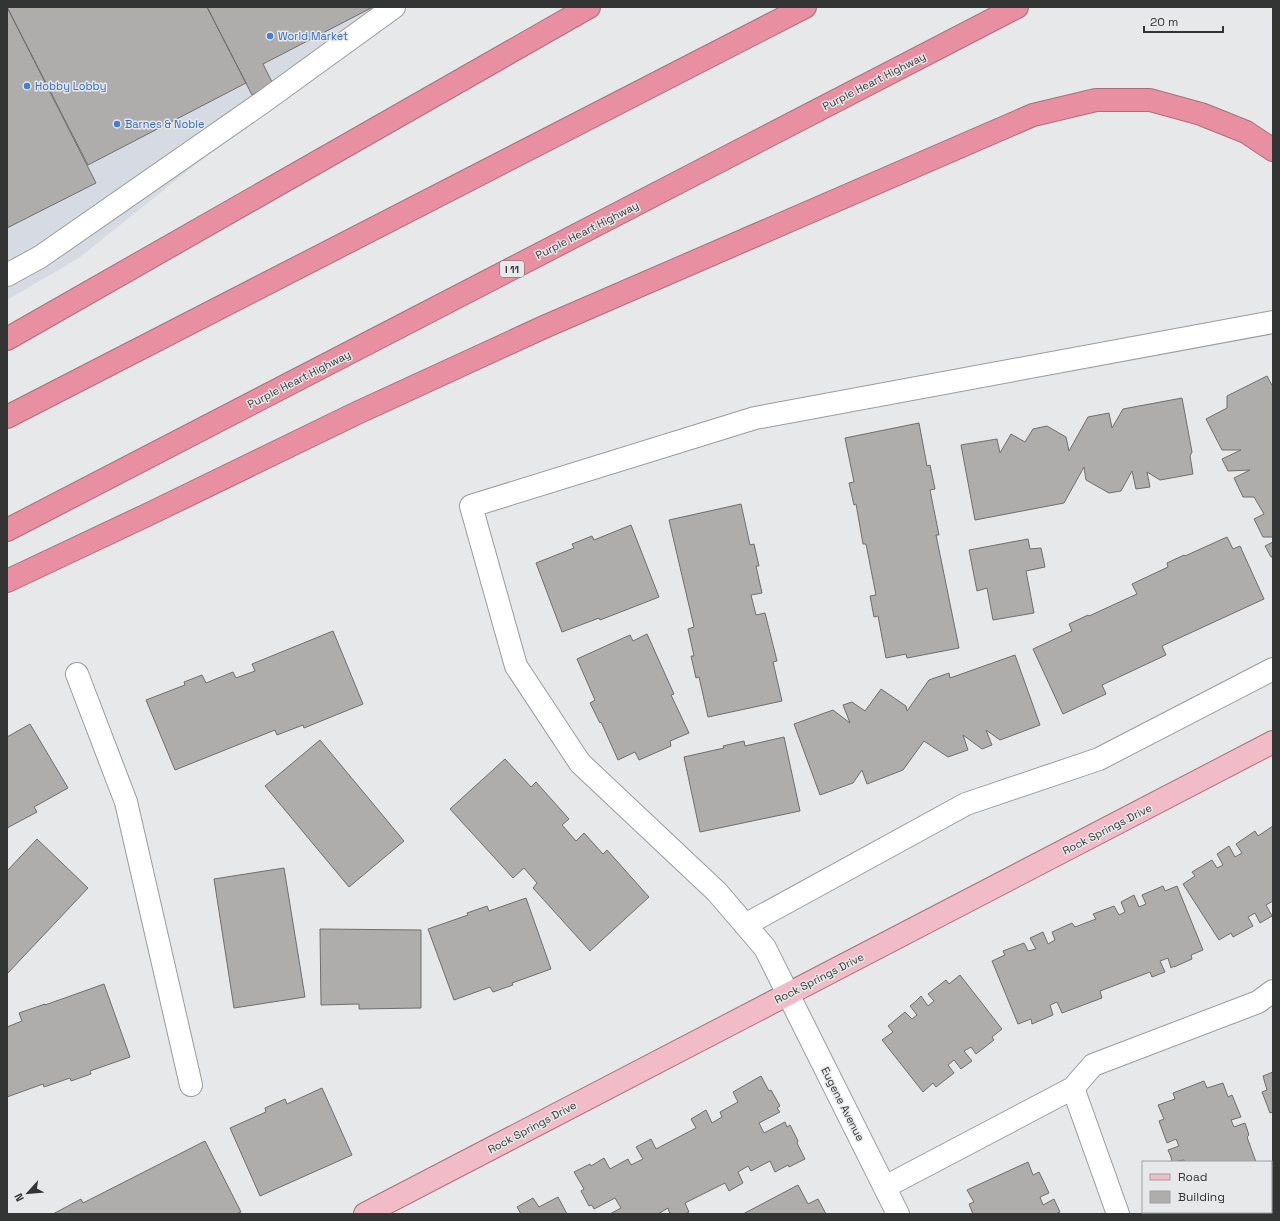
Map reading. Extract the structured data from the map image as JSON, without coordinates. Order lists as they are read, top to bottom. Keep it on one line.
{"streets":{"highway":["Purple Heart Highway","I 11"],"main road":["Rock Springs Drive"],"street":["Eugene Avenue"]},"crossings":[["Rock Springs Drive","Eugene Avenue"]],"places":["World Market","Hobby Lobby","Barnes & Noble"],"legend":["Road","Building"],"scale_bar":"20 m","north":"bottom left"}
